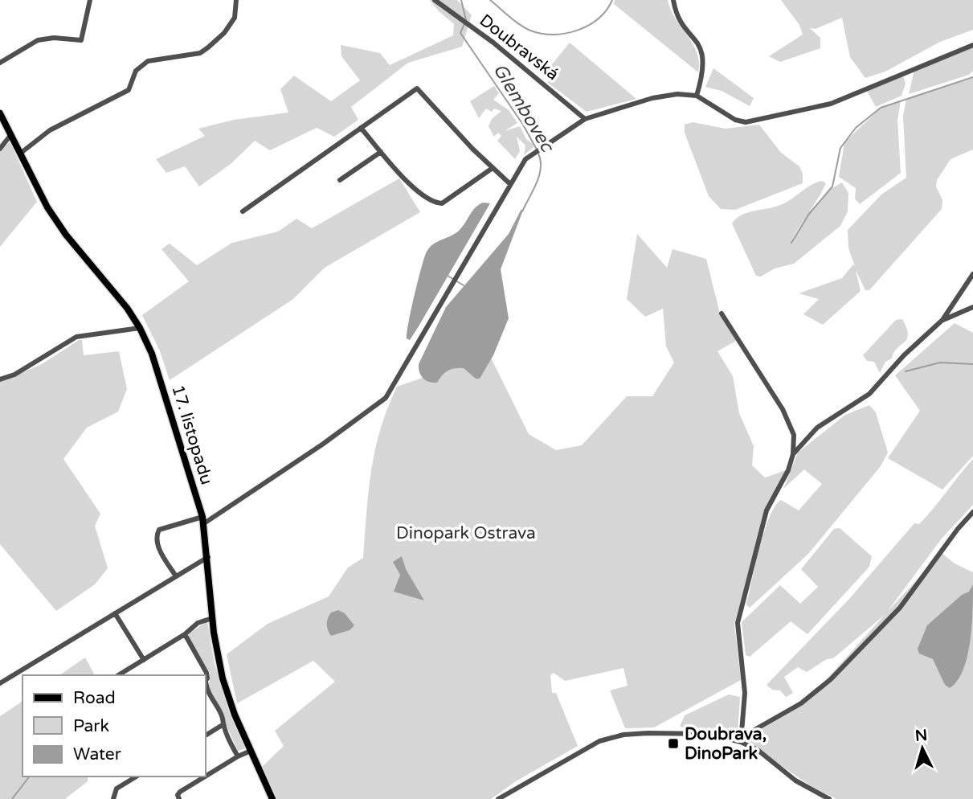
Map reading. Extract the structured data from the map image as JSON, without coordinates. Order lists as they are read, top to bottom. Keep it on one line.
{"streets":{"main road":["17. listopadu"],"street":["Doubravská"]},"water":["Glembovec"],"parks":["Dinopark Ostrava"],"places":{"transit":["Doubrava, DinoPark"]},"legend":["Road","Park","Water"],"north":"top"}
